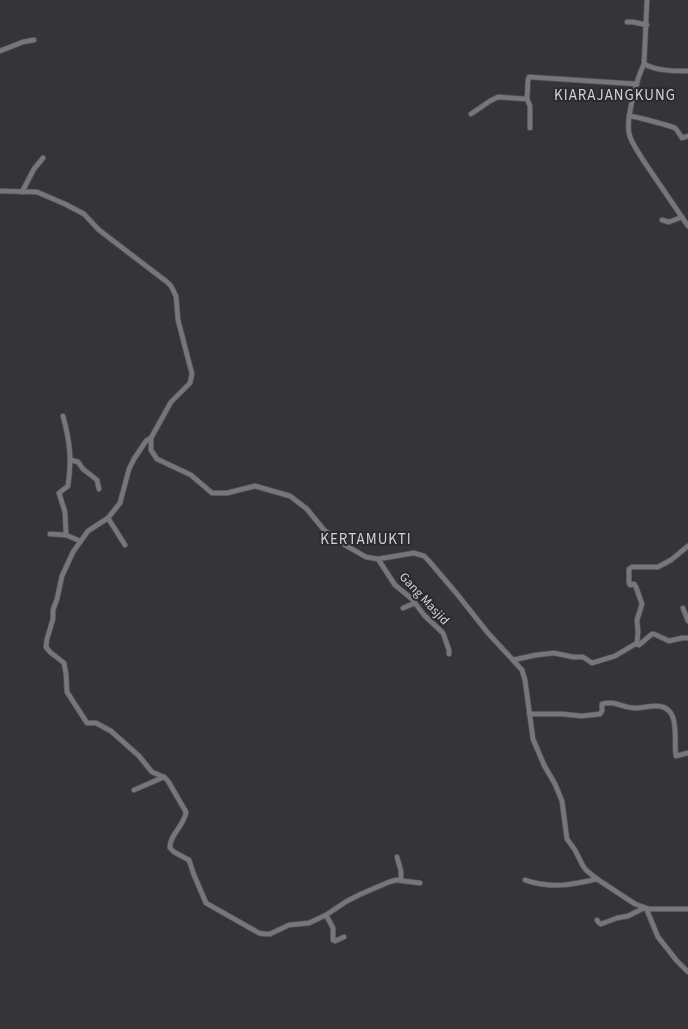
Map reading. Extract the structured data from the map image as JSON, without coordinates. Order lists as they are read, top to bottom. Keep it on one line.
{"streets":{"street":["Gang Masjid"]},"districts":["KIARAJANGKUNG","KERTAMUKTI"]}
